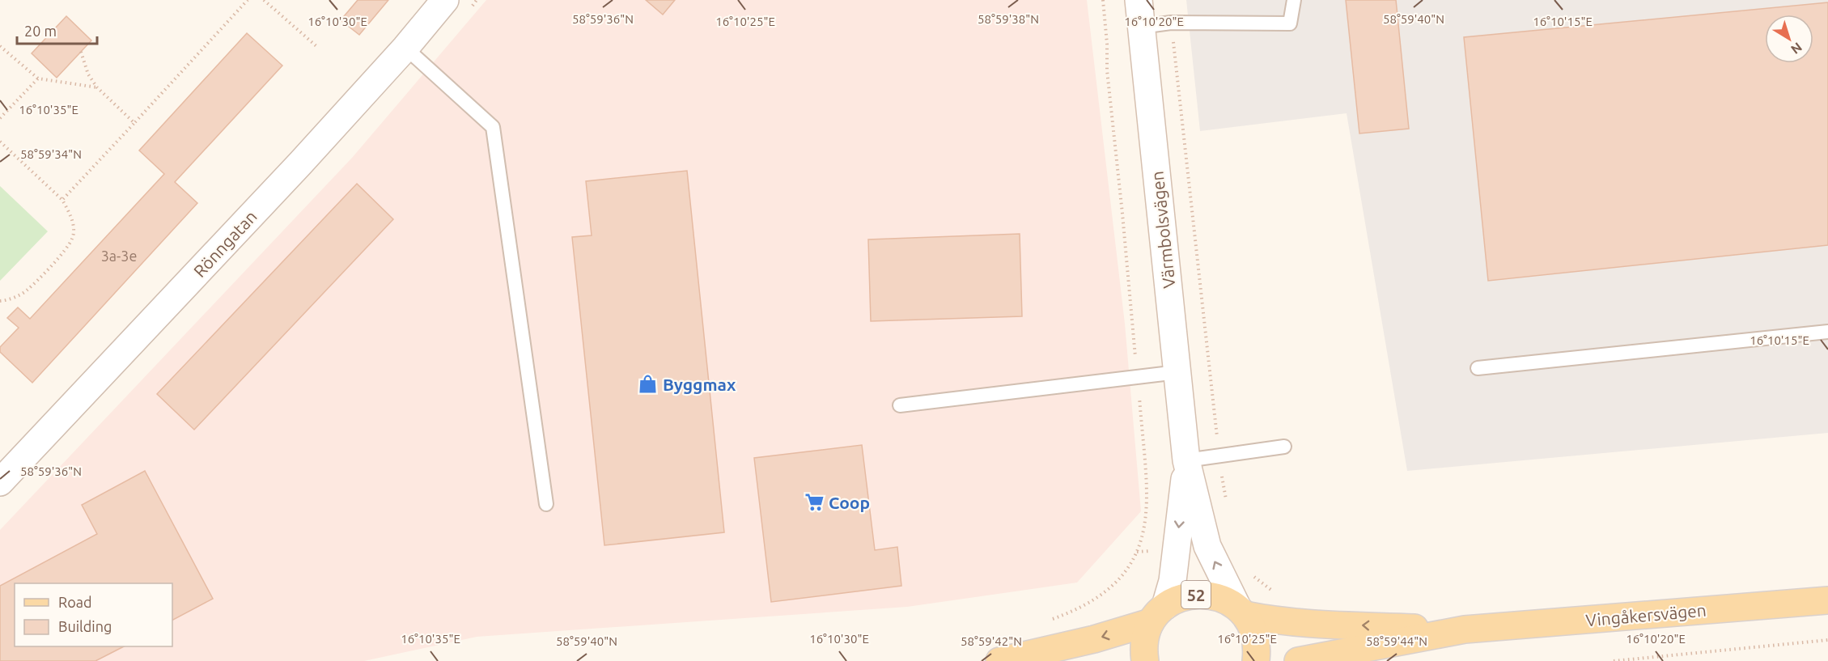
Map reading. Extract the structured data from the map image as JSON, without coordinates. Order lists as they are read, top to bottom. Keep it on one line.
{"streets":{"main road":["52","Vingåkersvägen"],"street":["Värmbolsvägen","Rönngatan"]},"crossings":[["Värmbolsvägen","Vingåkersvägen"]],"places":{"shop":["Byggmax"],"supermarket":["Coop"]},"house_numbers":["3a-3e"],"legend":["Road","Building"],"scale_bar":"20 m","north":"bottom right","coordinates":["58°59'36\"N","58°59'38\"N","58°59'40\"N","16°10'25\"E","16°10'20\"E","16°10'30\"E","16°10'15\"E","16°10'35\"E","58°59'34\"N","58°59'42\"N","58°59'44\"N"]}
